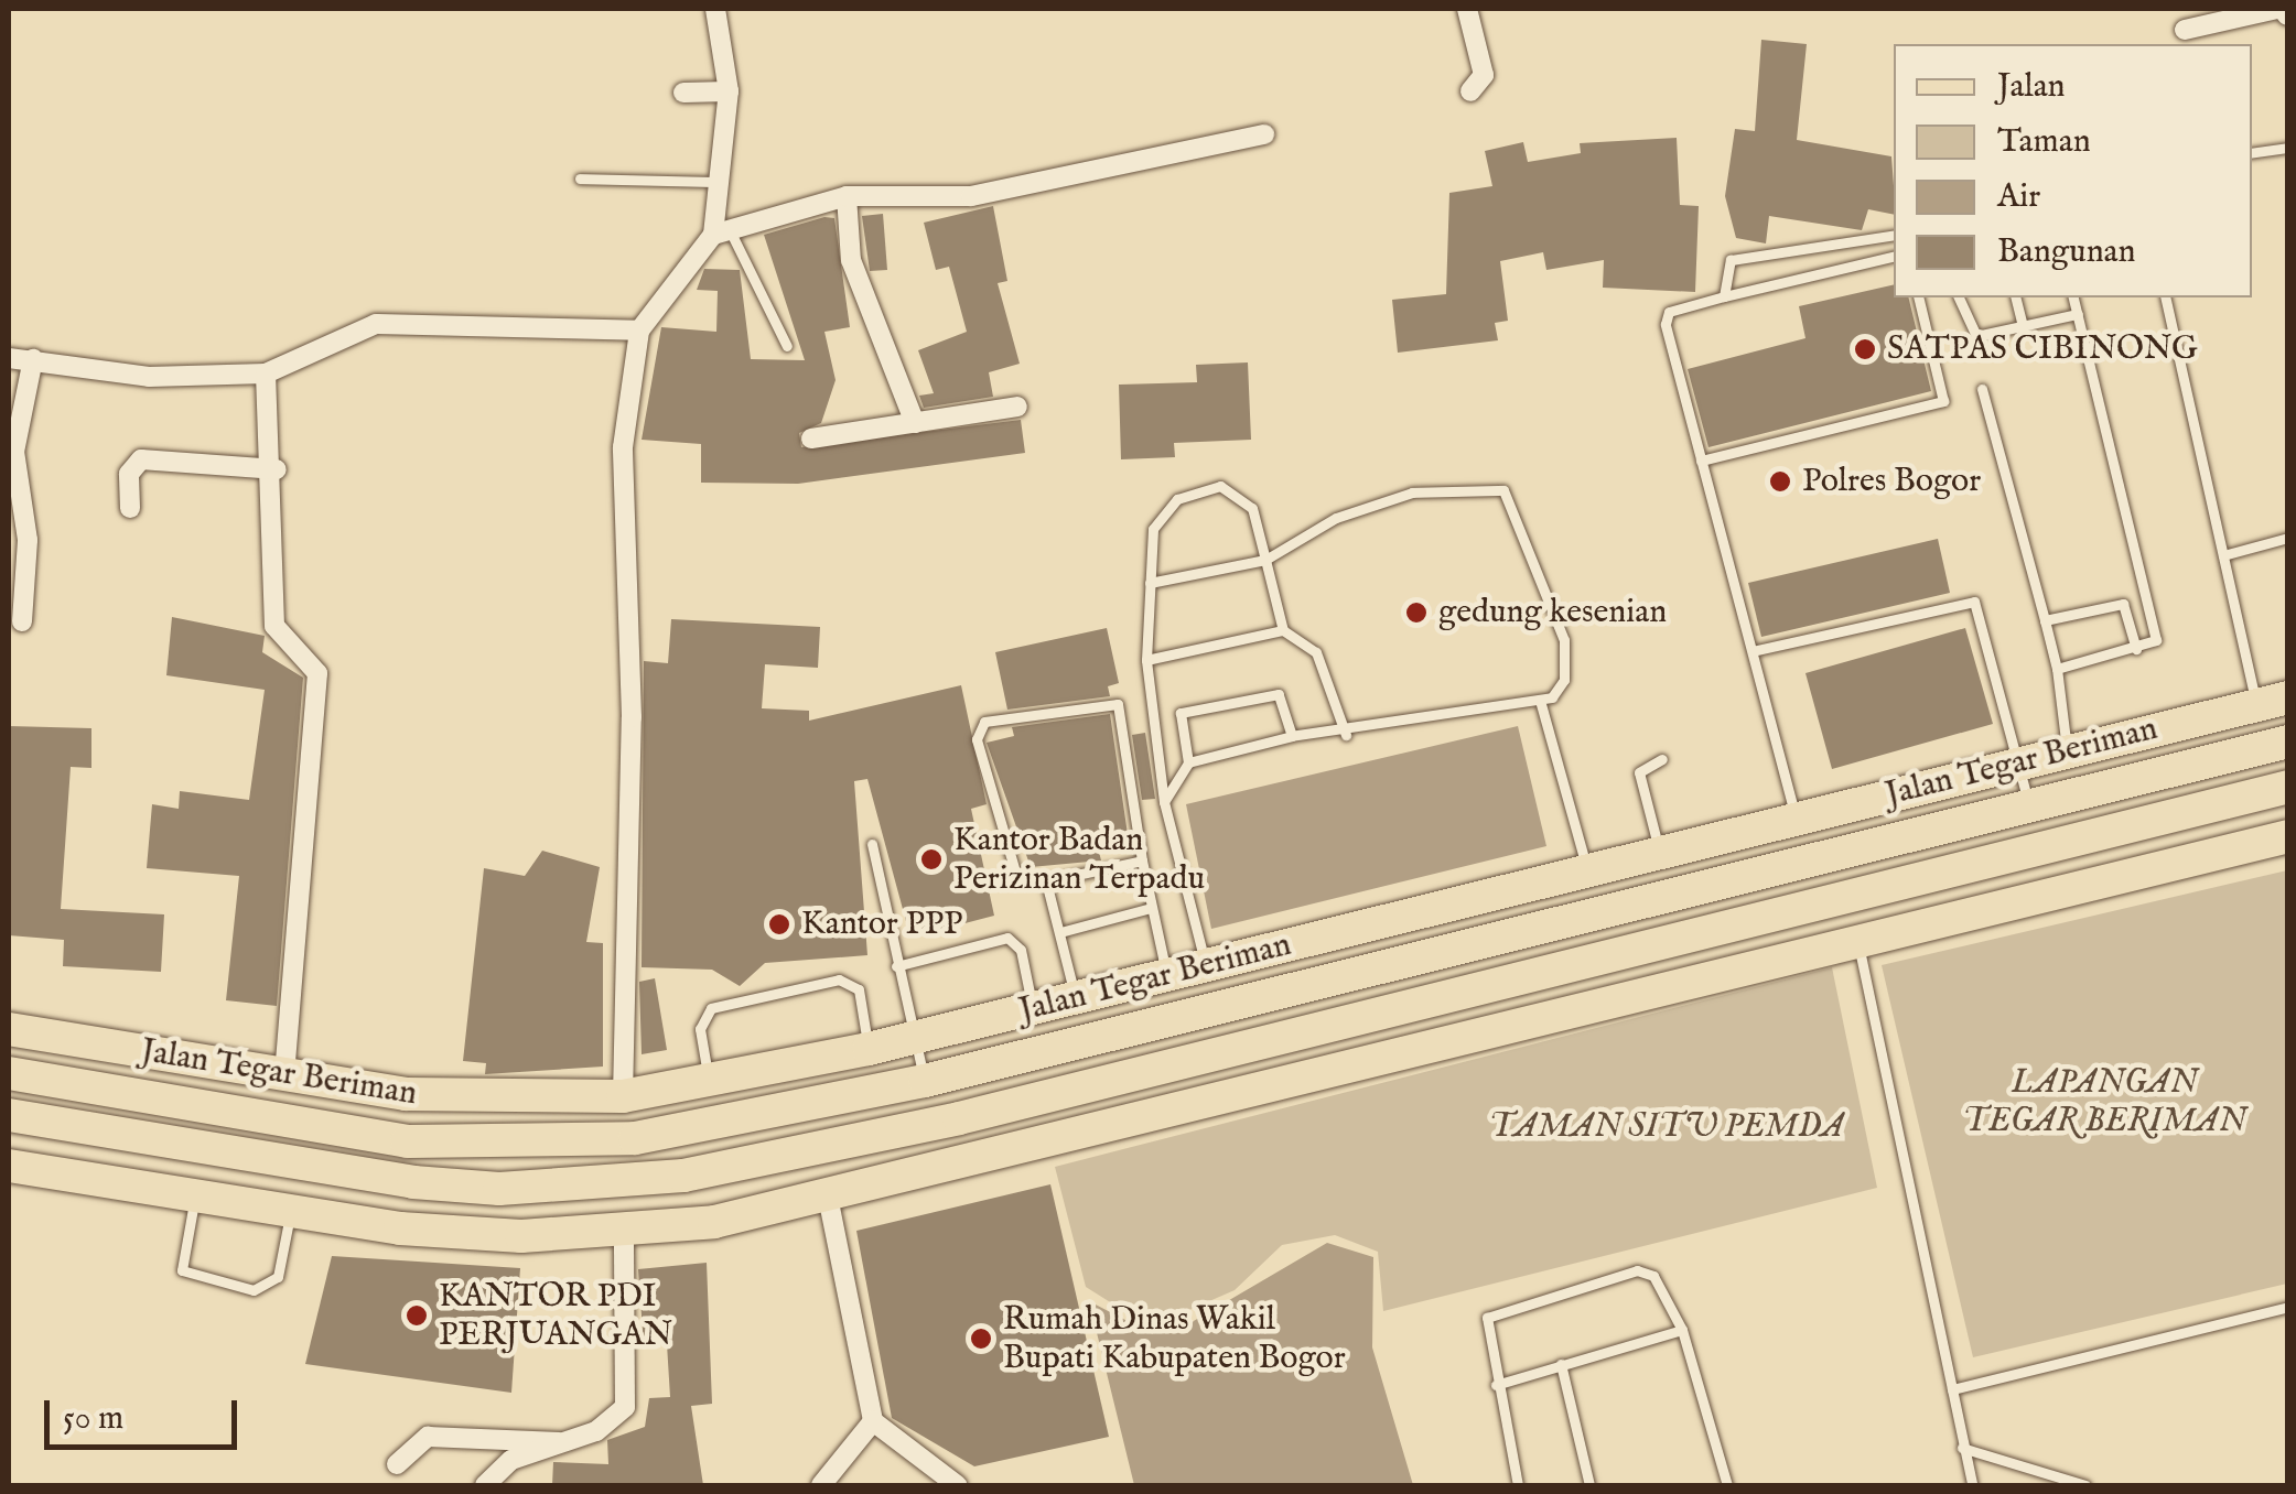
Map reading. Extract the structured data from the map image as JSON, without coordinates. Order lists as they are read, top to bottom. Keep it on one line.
{"streets":{"main road":["Jalan Tegar Beriman"]},"parks":["LAPANGAN TEGAR BERIMAN","TAMAN SITU PEMDA"],"places":["SATPAS CIBINONG","Polres Bogor","gedung kesenian","Kantor Badan Perizinan Terpadu","Kantor PPP","KANTOR PDI PERJUANGAN","Rumah Dinas Wakil Bupati Kabupaten Bogor"],"legend":["Jalan","Taman","Air","Bangunan"],"scale_bar":"50 m"}
